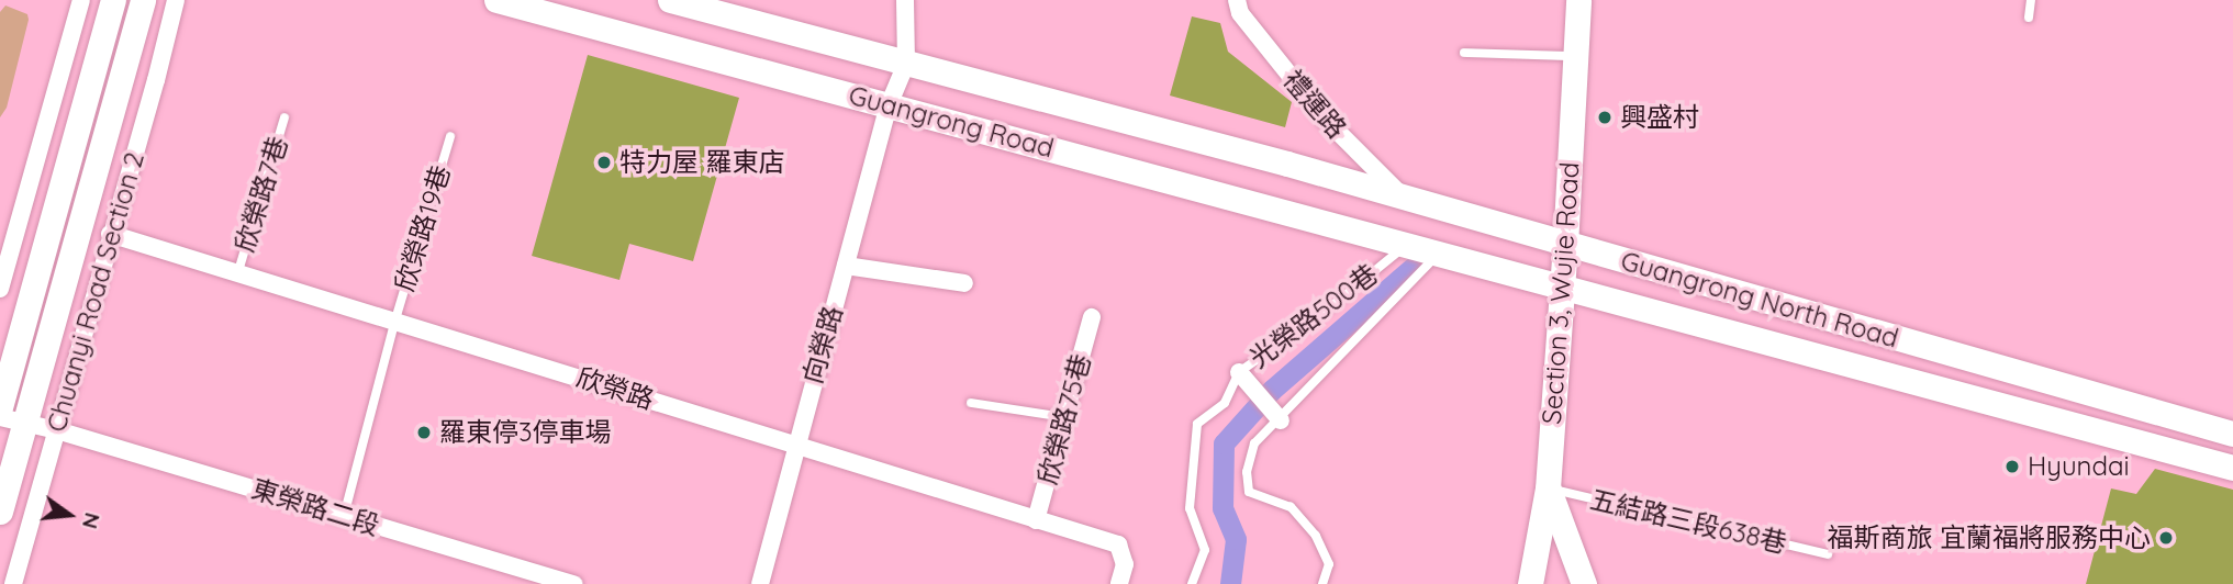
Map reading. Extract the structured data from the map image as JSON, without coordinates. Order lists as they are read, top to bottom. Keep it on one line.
{"streets":{"street":["禮運路","Guangrong Road","Chuanyi Road Section 2","Section 3, Wujie Road","Guangrong North Road","向榮路","欣榮路","欣榮路75巷","東榮路二段"],"lane":["欣榮路7巷","欣榮路19巷","光榮路500巷","五結路三段638巷"]},"crossings":[["禮運路","Guangrong North Road"],["Guangrong Road","Guangrong North Road"],["Guangrong Road","光榮路500巷"],["Guangrong Road","向榮路"],["欣榮路7巷","欣榮路"],["欣榮路19巷","欣榮路"],["欣榮路19巷","東榮路二段"],["Chuanyi Road Section 2","欣榮路"],["Chuanyi Road Section 2","東榮路二段"],["Section 3, Wujie Road","Guangrong North Road"],["Section 3, Wujie Road","五結路三段638巷"],["Guangrong North Road","光榮路500巷"],["向榮路","欣榮路"],["欣榮路","欣榮路75巷"]],"places":["興盛村","特力屋 羅東店","羅東停3停車場","Hyundai","福斯商旅 宜蘭福將服務中心"],"north":"right"}
